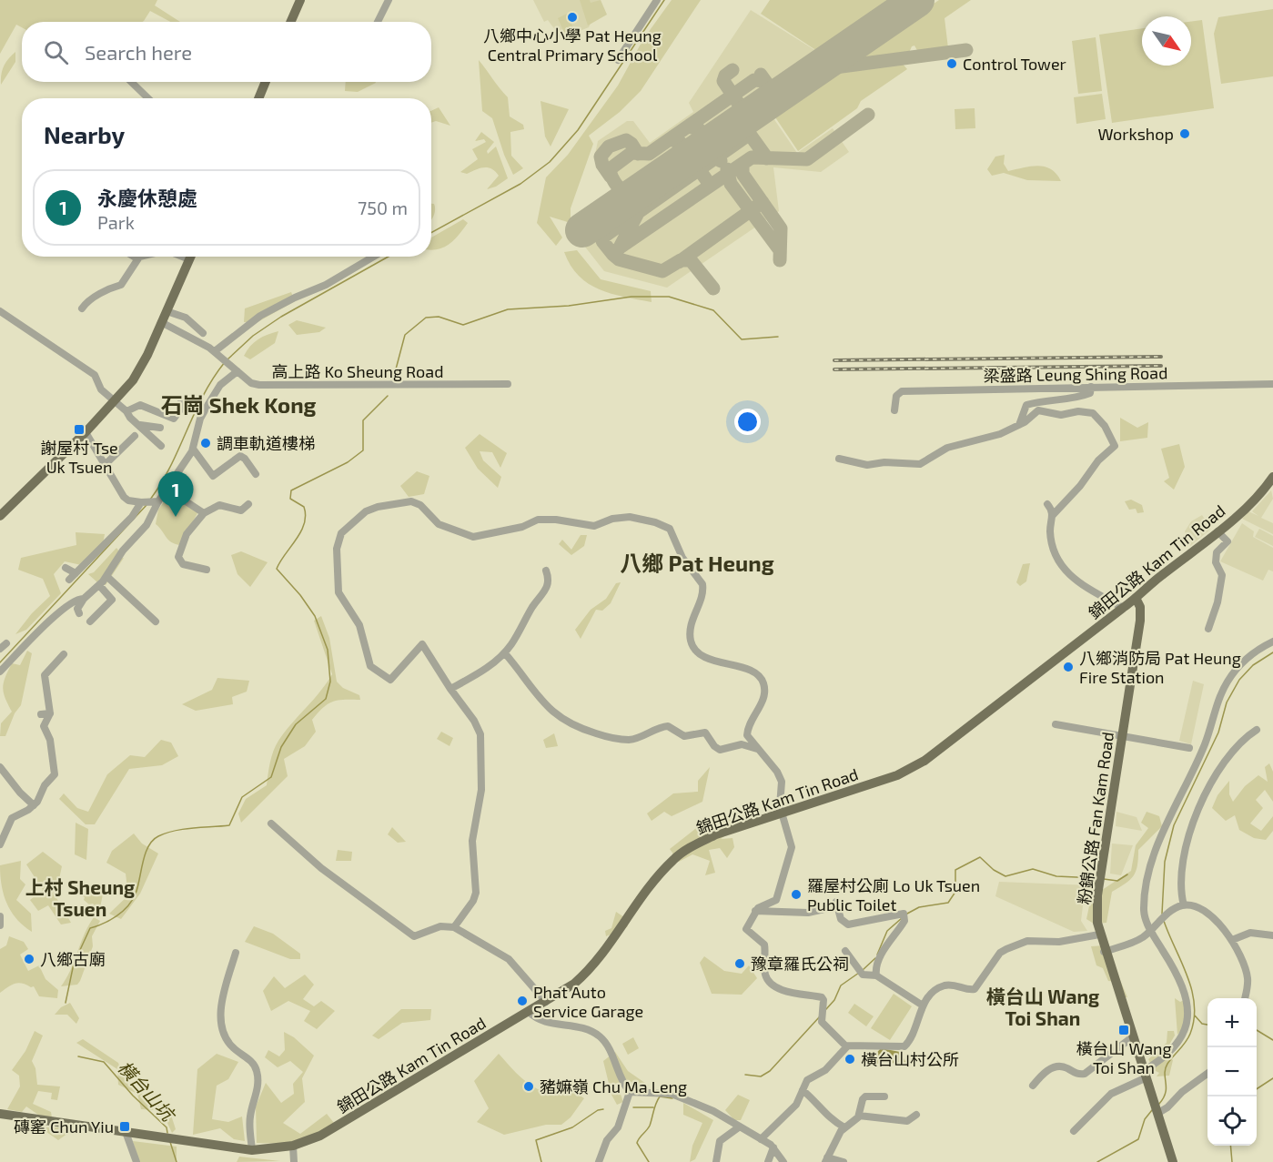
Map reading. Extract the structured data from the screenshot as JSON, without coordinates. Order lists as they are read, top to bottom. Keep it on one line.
{"streets":{"main road":["錦田公路 Kam Tin Road","粉錦公路 Fan Kam Road"],"street":["高上路 Ko Sheung Road","梁盛路 Leung Shing Road"]},"crossings":[["錦田公路 Kam Tin Road","粉錦公路 Fan Kam Road"]],"districts":["石崗 Shek Kong","八鄉 Pat Heung","上村 Sheung Tsuen","橫台山 Wang Toi Shan"],"water":["橫台山坑"],"places":{"other":["八鄉中心小學 Pat Heung Central Primary School","Control Tower","Workshop","調車軌道樓梯","八鄉消防局 Pat Heung Fire Station","羅屋村公廁 Lo Uk Tsuen Public Toilet","八鄉古廟","豫章羅氏公祠","Phat Auto Service Garage","橫台山村公所","豬嫲嶺 Chu Ma Leng"],"transit":["謝屋村 Tse Uk Tsuen","橫台山 Wang Toi Shan","磚窰 Chun Yiu"]},"north":"bottom right","page":{"search":"Search here","heading":"Nearby","list":[{"mark":"1","name":"永慶休憩處","note":"Park","value":"750 m"}],"pins":"1","map_buttons":["+","−"]}}
